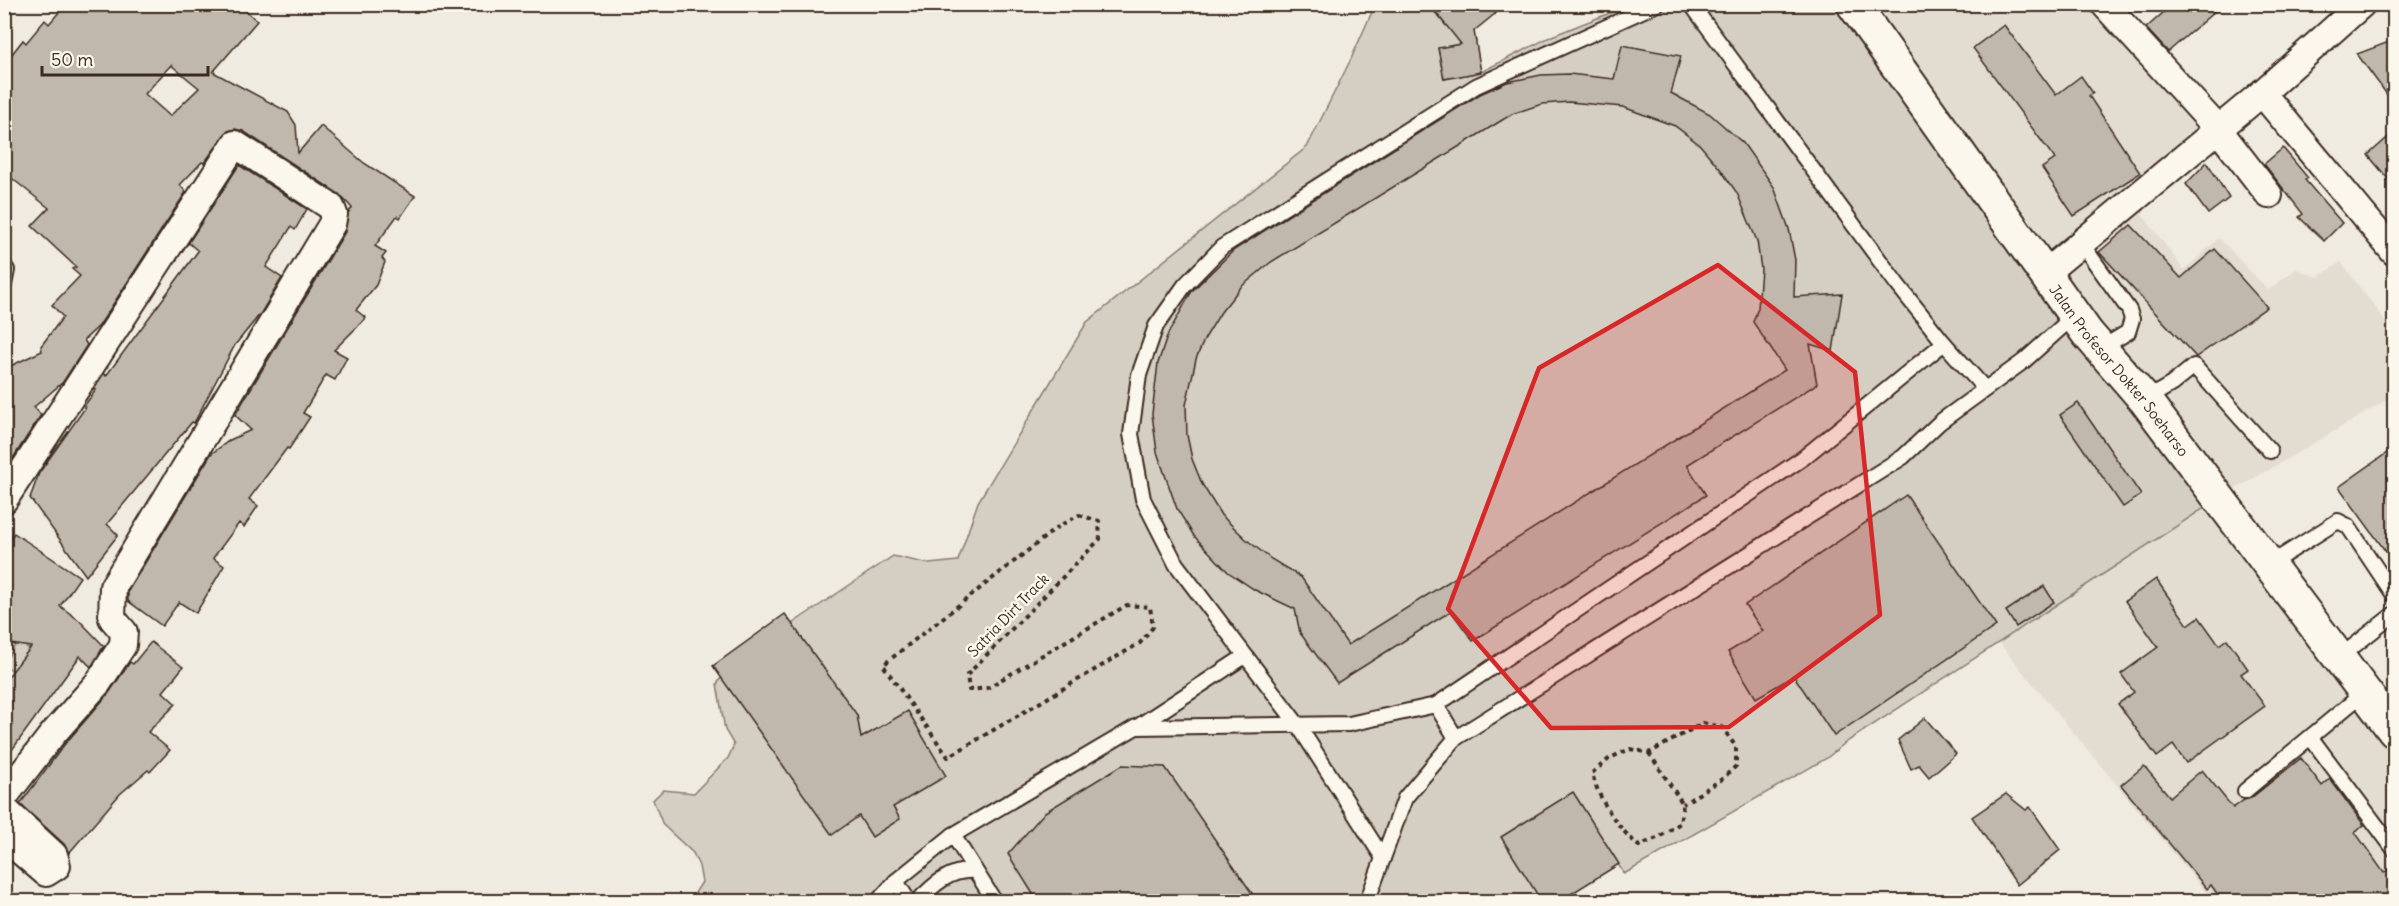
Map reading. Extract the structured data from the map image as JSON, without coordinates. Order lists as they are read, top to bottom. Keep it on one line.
{"streets":{"street":["Jalan Profesor Dokter Soeharso"],"path":["Satria Dirt Track"]},"scale_bar":"50 m"}
